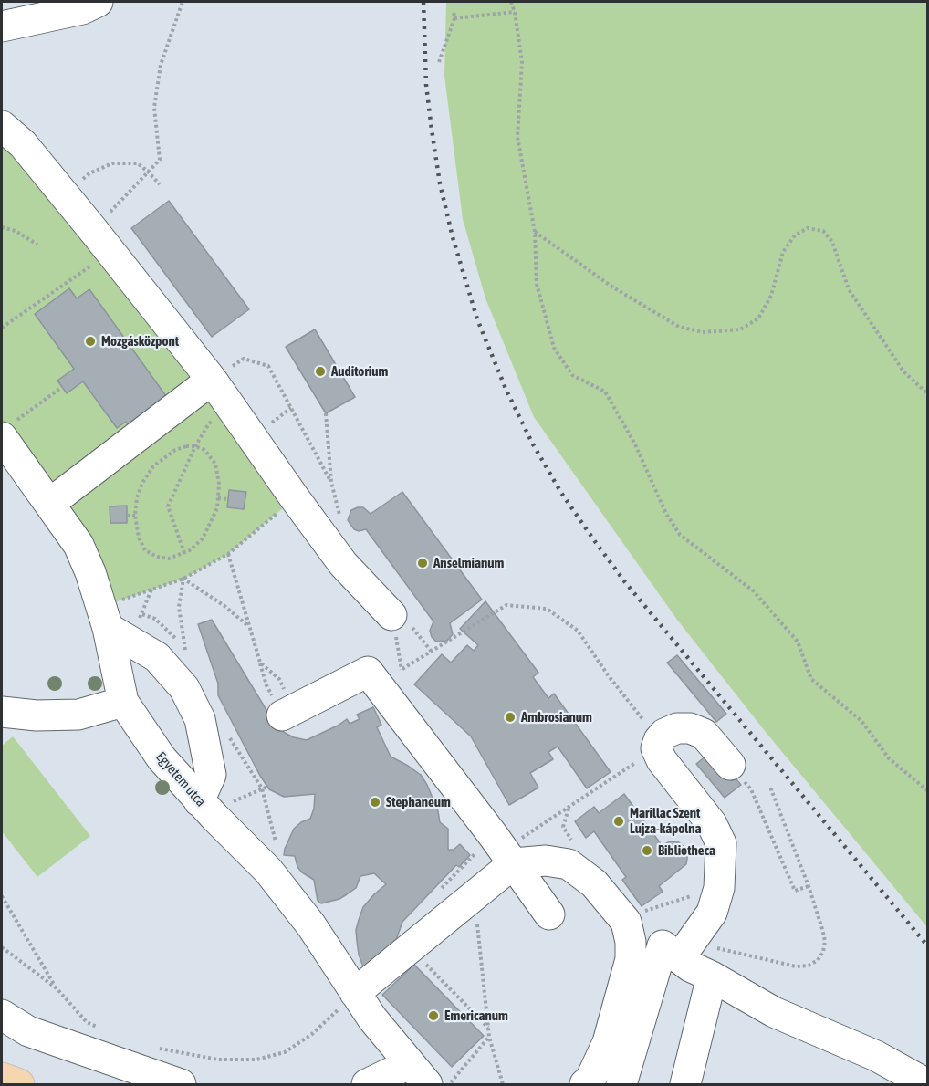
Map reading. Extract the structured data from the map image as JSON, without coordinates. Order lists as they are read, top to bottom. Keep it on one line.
{"streets":{"street":["Egyetem utca"]},"places":["Mozgásközpont","Auditorium","Anselmianum","Ambrosianum","Stephaneum","Marillac Szent Lujza-kápolna","Bibliotheca","Emericanum"]}
